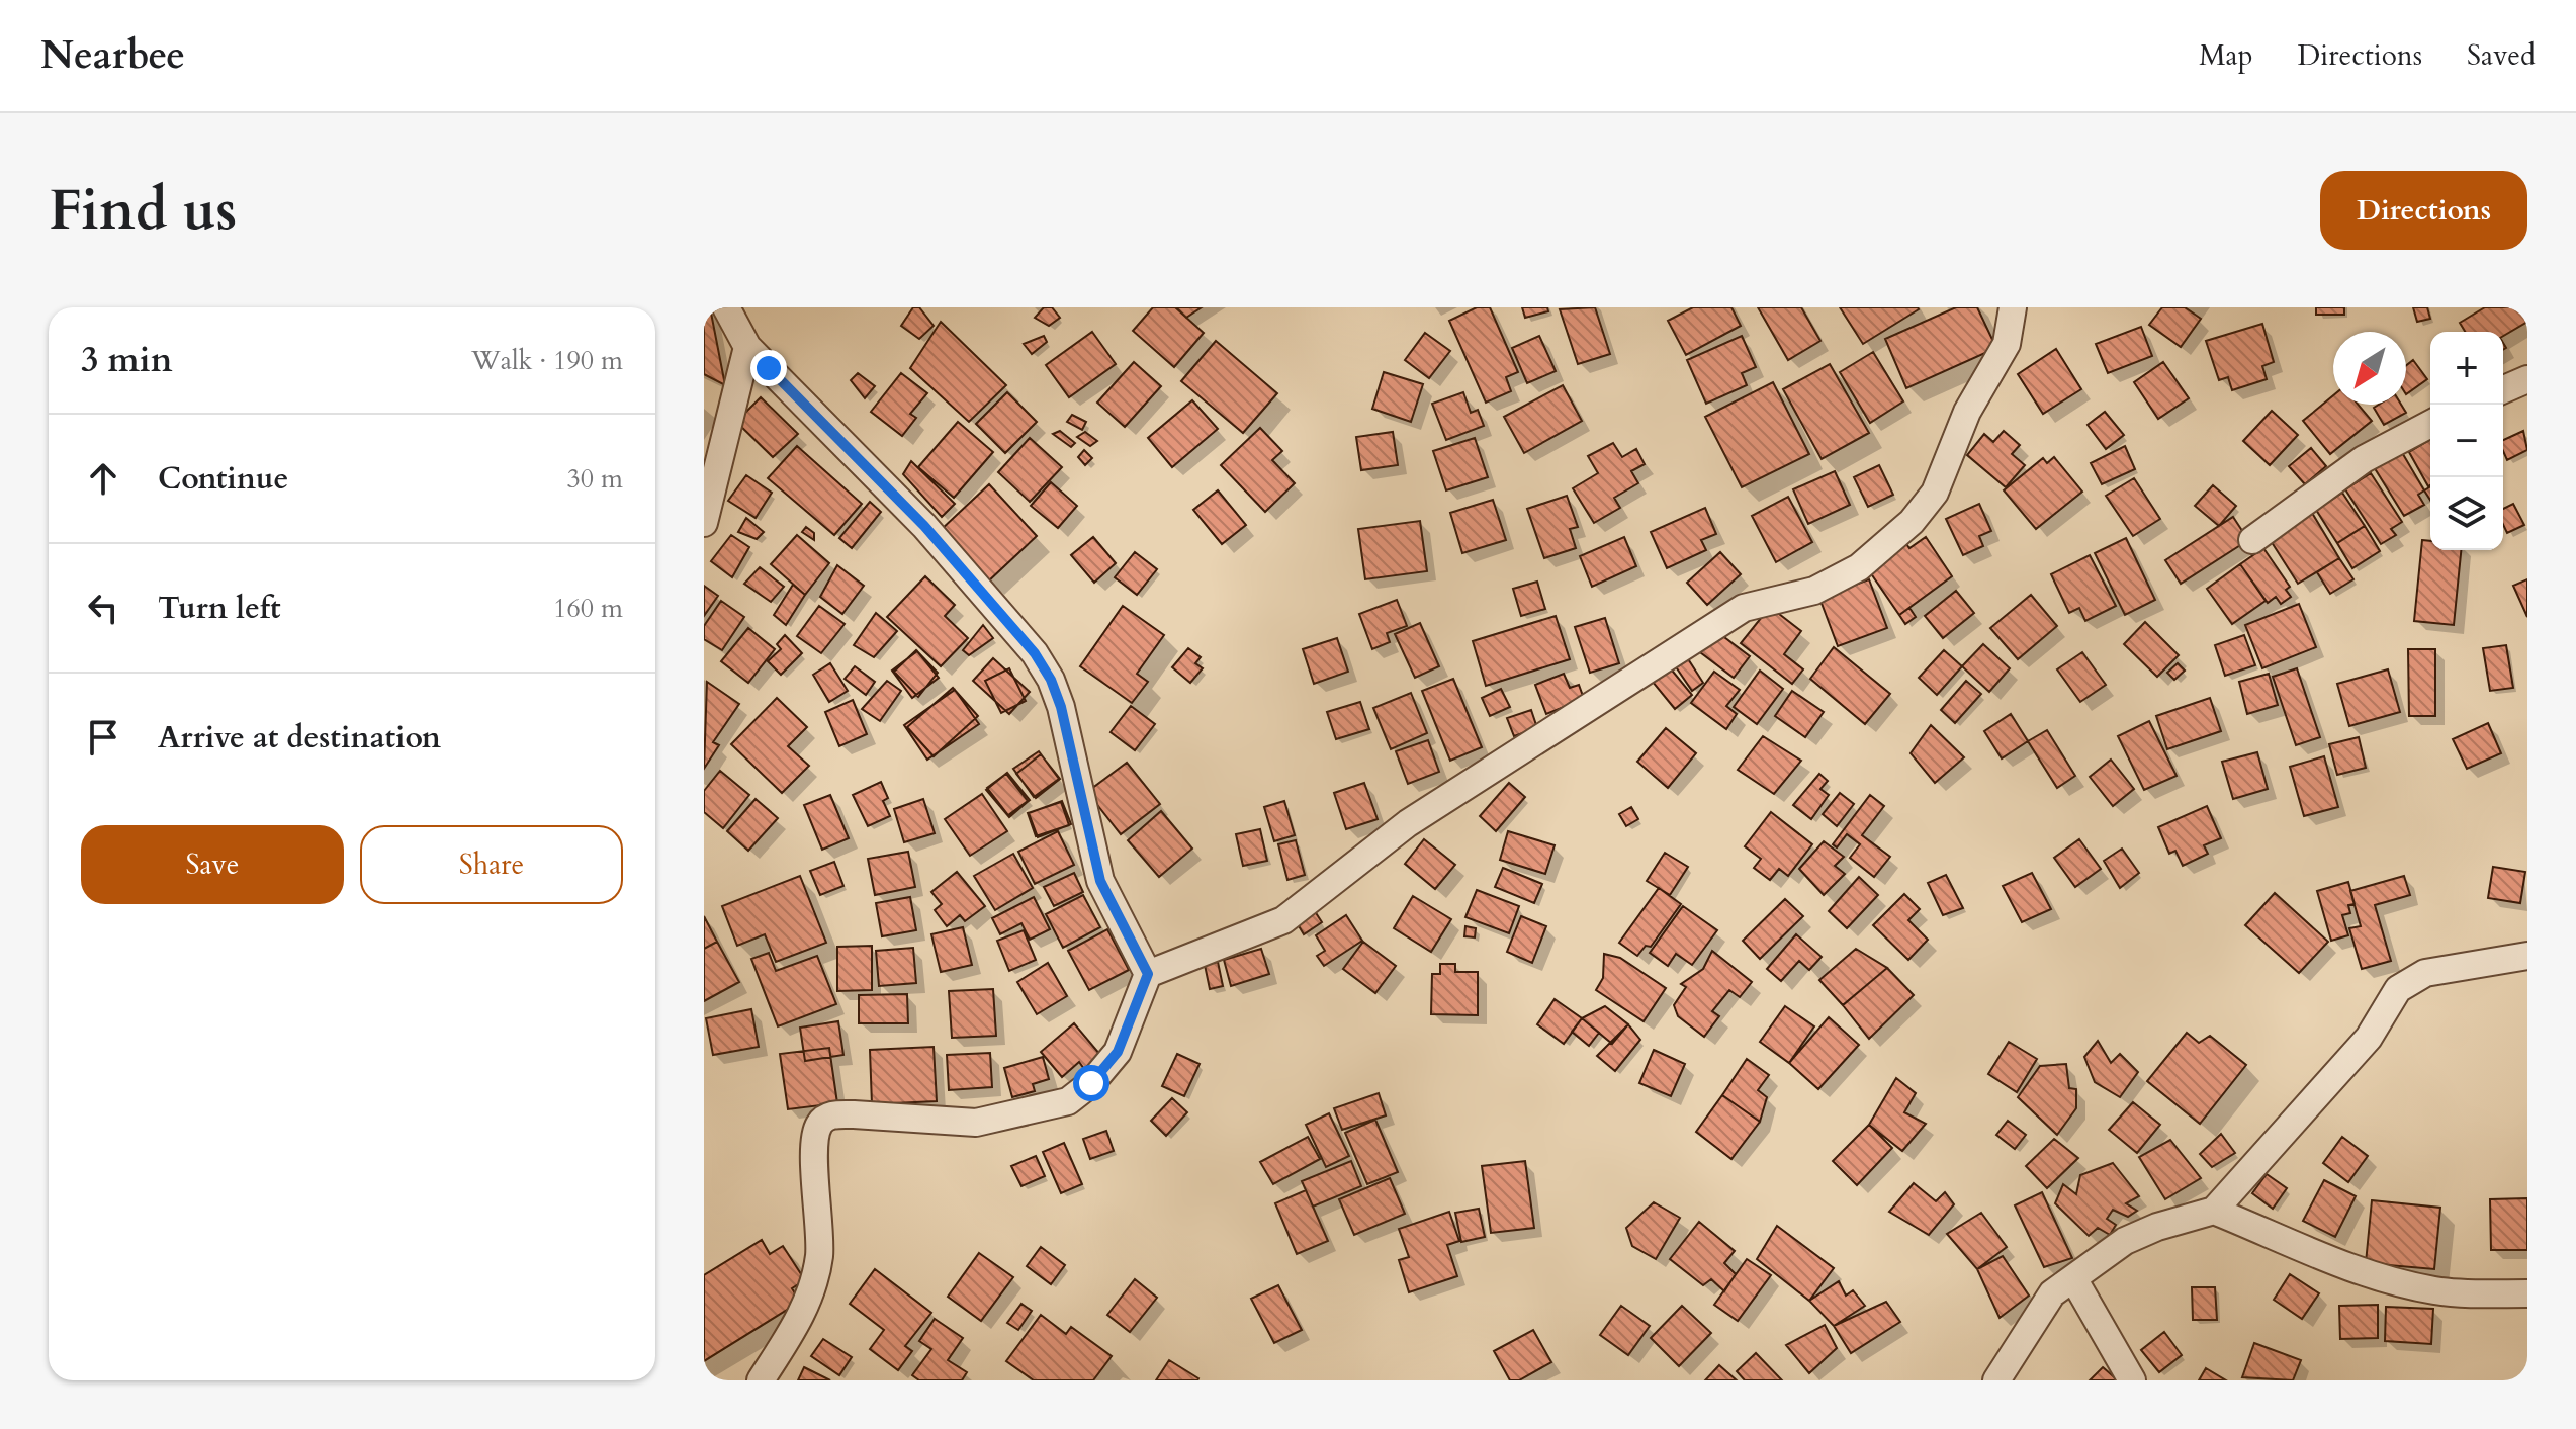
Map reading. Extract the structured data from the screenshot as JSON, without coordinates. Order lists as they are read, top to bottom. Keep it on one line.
{"north":"bottom left","page":{"header":"Nearbee","nav":["Map","Directions","Saved"],"buttons":["Directions",["Save","Share"]],"title":"Find us","heading":["3 min","Walk · 190 m"],"map_buttons":["+","−"],"list":[["Continue","30 m"],["Turn left","160 m"],"Arrive at destination"]}}
